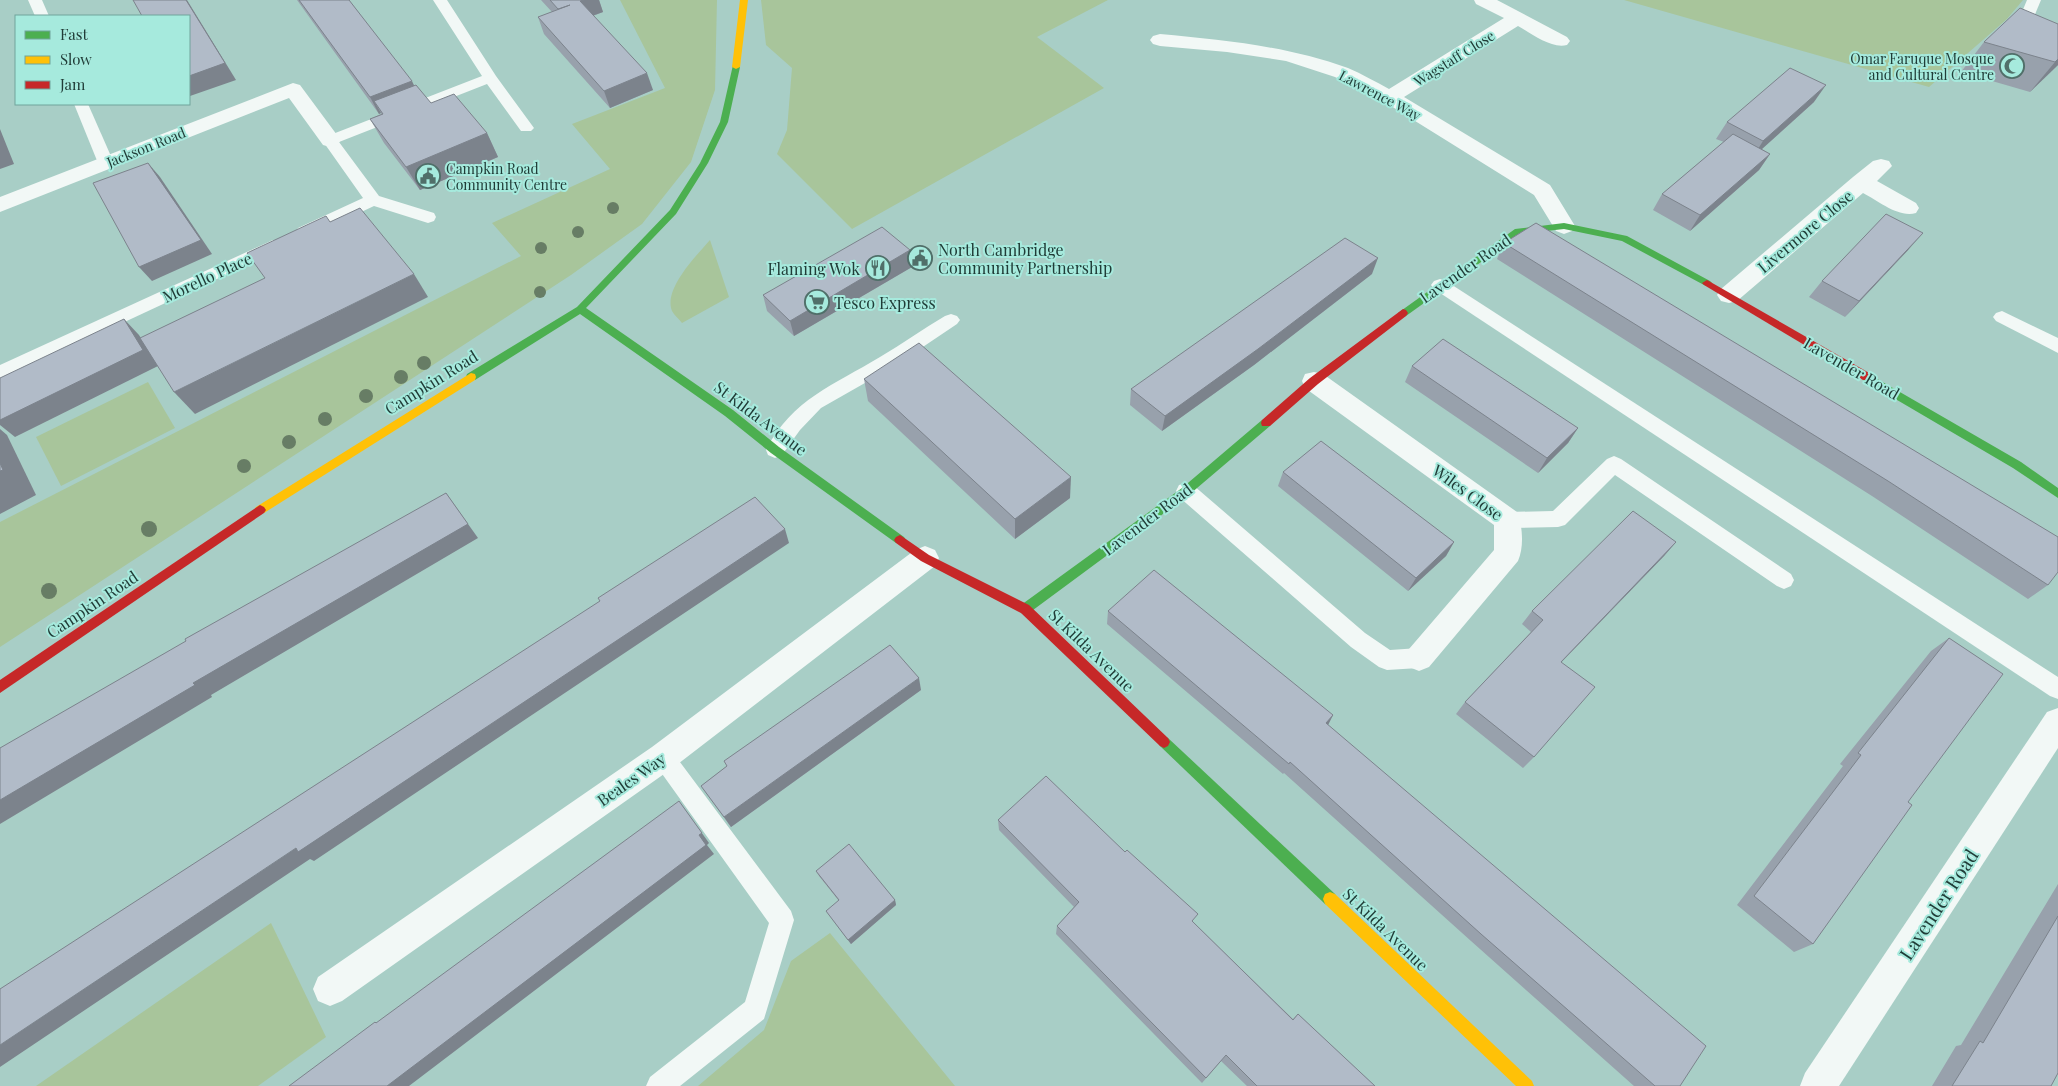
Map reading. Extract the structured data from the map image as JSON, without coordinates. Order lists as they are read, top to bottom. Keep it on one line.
{"streets":{"street":["Wagstaff Close","Lawrence Way","Jackson Road","Livermore Close","Lavender Road","Campkin Road","St Kilda Avenue","Wiles Close","Beales Way"],"lane":["Morello Place"]},"crossings":[["Wagstaff Close","Lawrence Way"],["Lawrence Way","Lavender Road"],["Livermore Close","Lavender Road"],["Lavender Road","St Kilda Avenue"],["Lavender Road","Wiles Close"],["Campkin Road","St Kilda Avenue"],["St Kilda Avenue","Beales Way"]],"places":{"mosque":["Omar Faruque Mosque and Cultural Centre"],"public building":["Campkin Road Community Centre","North Cambridge Community Partnership"],"restaurant":["Flaming Wok"],"supermarket":["Tesco Express"]},"legend":["Fast","Slow","Jam"]}
